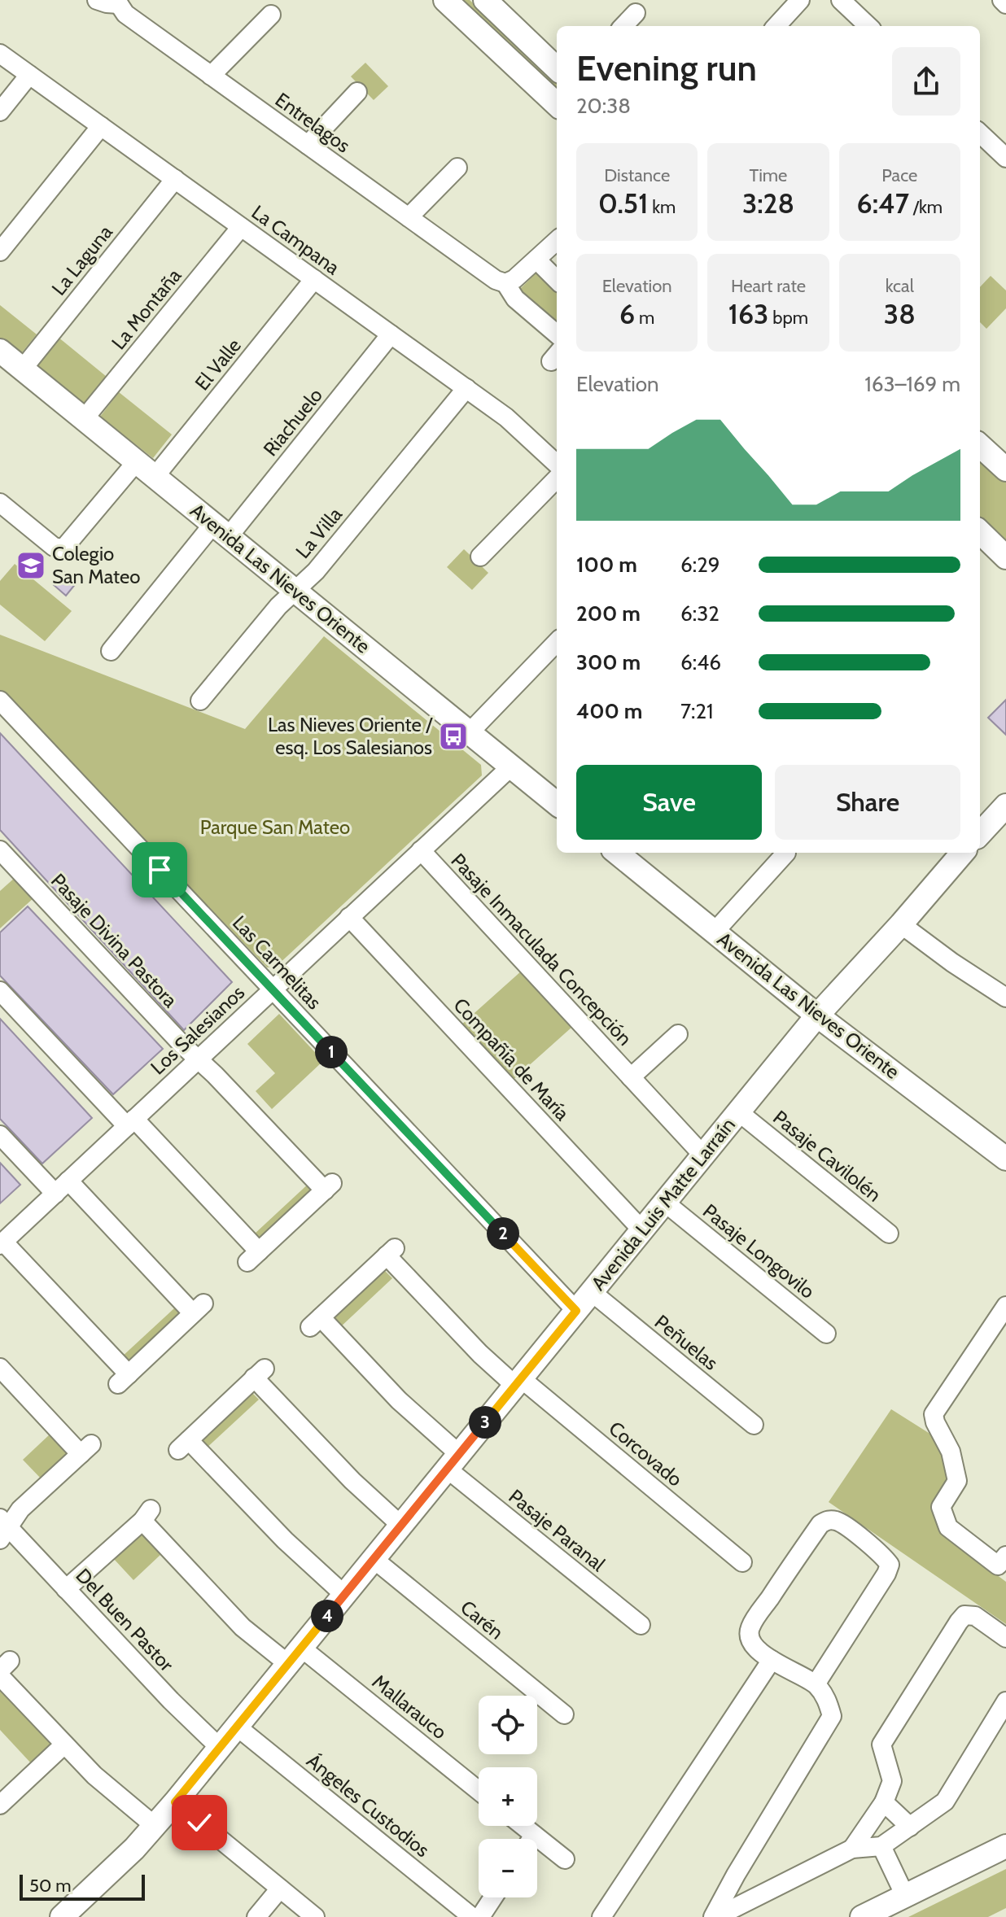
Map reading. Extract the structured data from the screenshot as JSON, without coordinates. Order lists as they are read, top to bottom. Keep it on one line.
{"streets":{"street":["Entrelagos","La Campana","La Laguna","La Montaña","El Valle","Riachuelo","La Villa","Avenida Las Nieves Oriente","Pasaje Divina Pastora","Pasaje Inmaculada Concepción","Las Carmelitas","Los Salesianos","Compañía de María","Pasaje Cavilolén","Avenida Luis Matte Larraín","Pasaje Longovilo","Peñuelas","Corcovado","Pasaje Paranal","Del Buen Pastor","Carén","Mallarauco","Ángeles Custodios"]},"crossings":[["La Campana","La Laguna"],["La Campana","La Montaña"],["La Campana","El Valle"],["La Campana","Riachuelo"],["La Campana","La Villa"],["La Laguna","Avenida Las Nieves Oriente"],["La Montaña","Avenida Las Nieves Oriente"],["El Valle","Avenida Las Nieves Oriente"],["Riachuelo","Avenida Las Nieves Oriente"],["La Villa","Avenida Las Nieves Oriente"],["Avenida Las Nieves Oriente","Los Salesianos"],["Avenida Las Nieves Oriente","Avenida Luis Matte Larraín"],["Pasaje Divina Pastora","Los Salesianos"],["Pasaje Inmaculada Concepción","Los Salesianos"],["Pasaje Inmaculada Concepción","Avenida Luis Matte Larraín"],["Las Carmelitas","Los Salesianos"],["Las Carmelitas","Avenida Luis Matte Larraín"],["Los Salesianos","Compañía de María"],["Compañía de María","Avenida Luis Matte Larraín"],["Pasaje Cavilolén","Avenida Luis Matte Larraín"],["Avenida Luis Matte Larraín","Pasaje Longovilo"],["Avenida Luis Matte Larraín","Peñuelas"],["Avenida Luis Matte Larraín","Corcovado"],["Avenida Luis Matte Larraín","Pasaje Paranal"],["Avenida Luis Matte Larraín","Del Buen Pastor"],["Avenida Luis Matte Larraín","Carén"],["Avenida Luis Matte Larraín","Mallarauco"],["Avenida Luis Matte Larraín","Ángeles Custodios"],["Corcovado","Pasaje Paranal"],["Del Buen Pastor","Mallarauco"]],"parks":["Parque San Mateo"],"places":{"school or university":["Colegio San Mateo"],"bus stop":["Las Nieves Oriente / esq. Los Salesianos"]},"scale_bar":"50 m","page":{"heading":["Evening run","20:38"],"stats":[["Distance","0.51 km"],["Time","3:28"],["Pace","6:47 /km"],["Elevation","6 m"],["Heart rate","163 bpm"],["kcal","38"]],"chart":["Elevation","163–169 m"],"list":[{"name":"100 m","note":"6:29"},{"name":"200 m","note":"6:32"},{"name":"300 m","note":"6:46"},{"name":"400 m","note":"7:21"}],"buttons":["Save","Share"],"pins":["1","2","3","4"],"map_buttons":["+","−"],"scale":"50 m"}}
